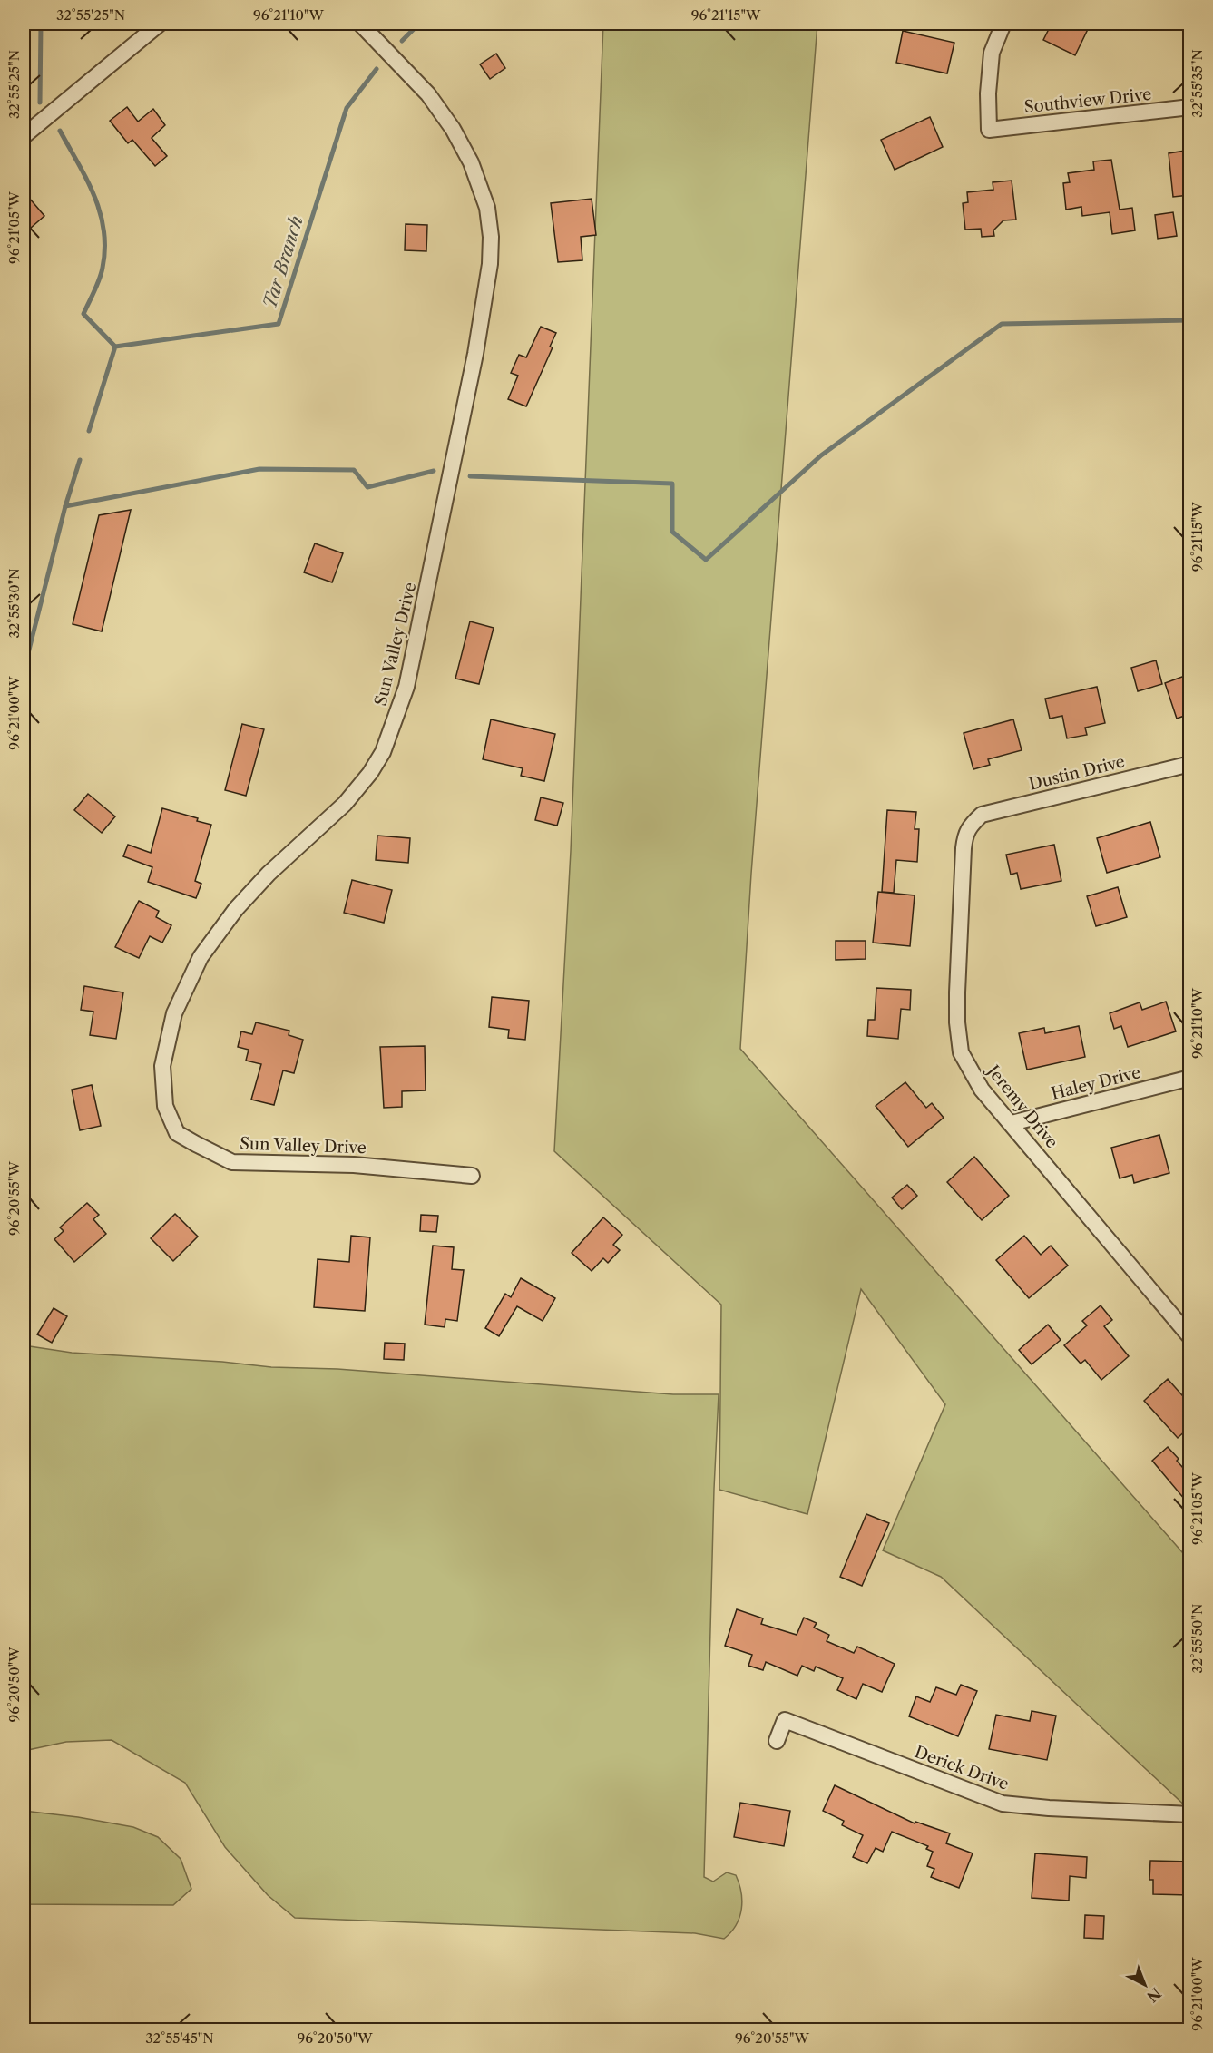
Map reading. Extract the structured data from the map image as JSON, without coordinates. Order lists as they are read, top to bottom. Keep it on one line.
{"streets":{"street":["Southview Drive","Sun Valley Drive","Dustin Drive","Haley Drive","Jeremy Drive","Derick Drive"]},"crossings":[["Dustin Drive","Jeremy Drive"],["Haley Drive","Jeremy Drive"]],"water":["Tar Branch"],"north":"bottom right","coordinates":["32°55'25\"N","96°21'10\"W","96°21'15\"W","32°55'35\"N","96°21'05\"W","32°55'30\"N","96°21'00\"W","96°20'55\"W","32°55'50\"N","96°20'50\"W","32°55'45\"N"]}
